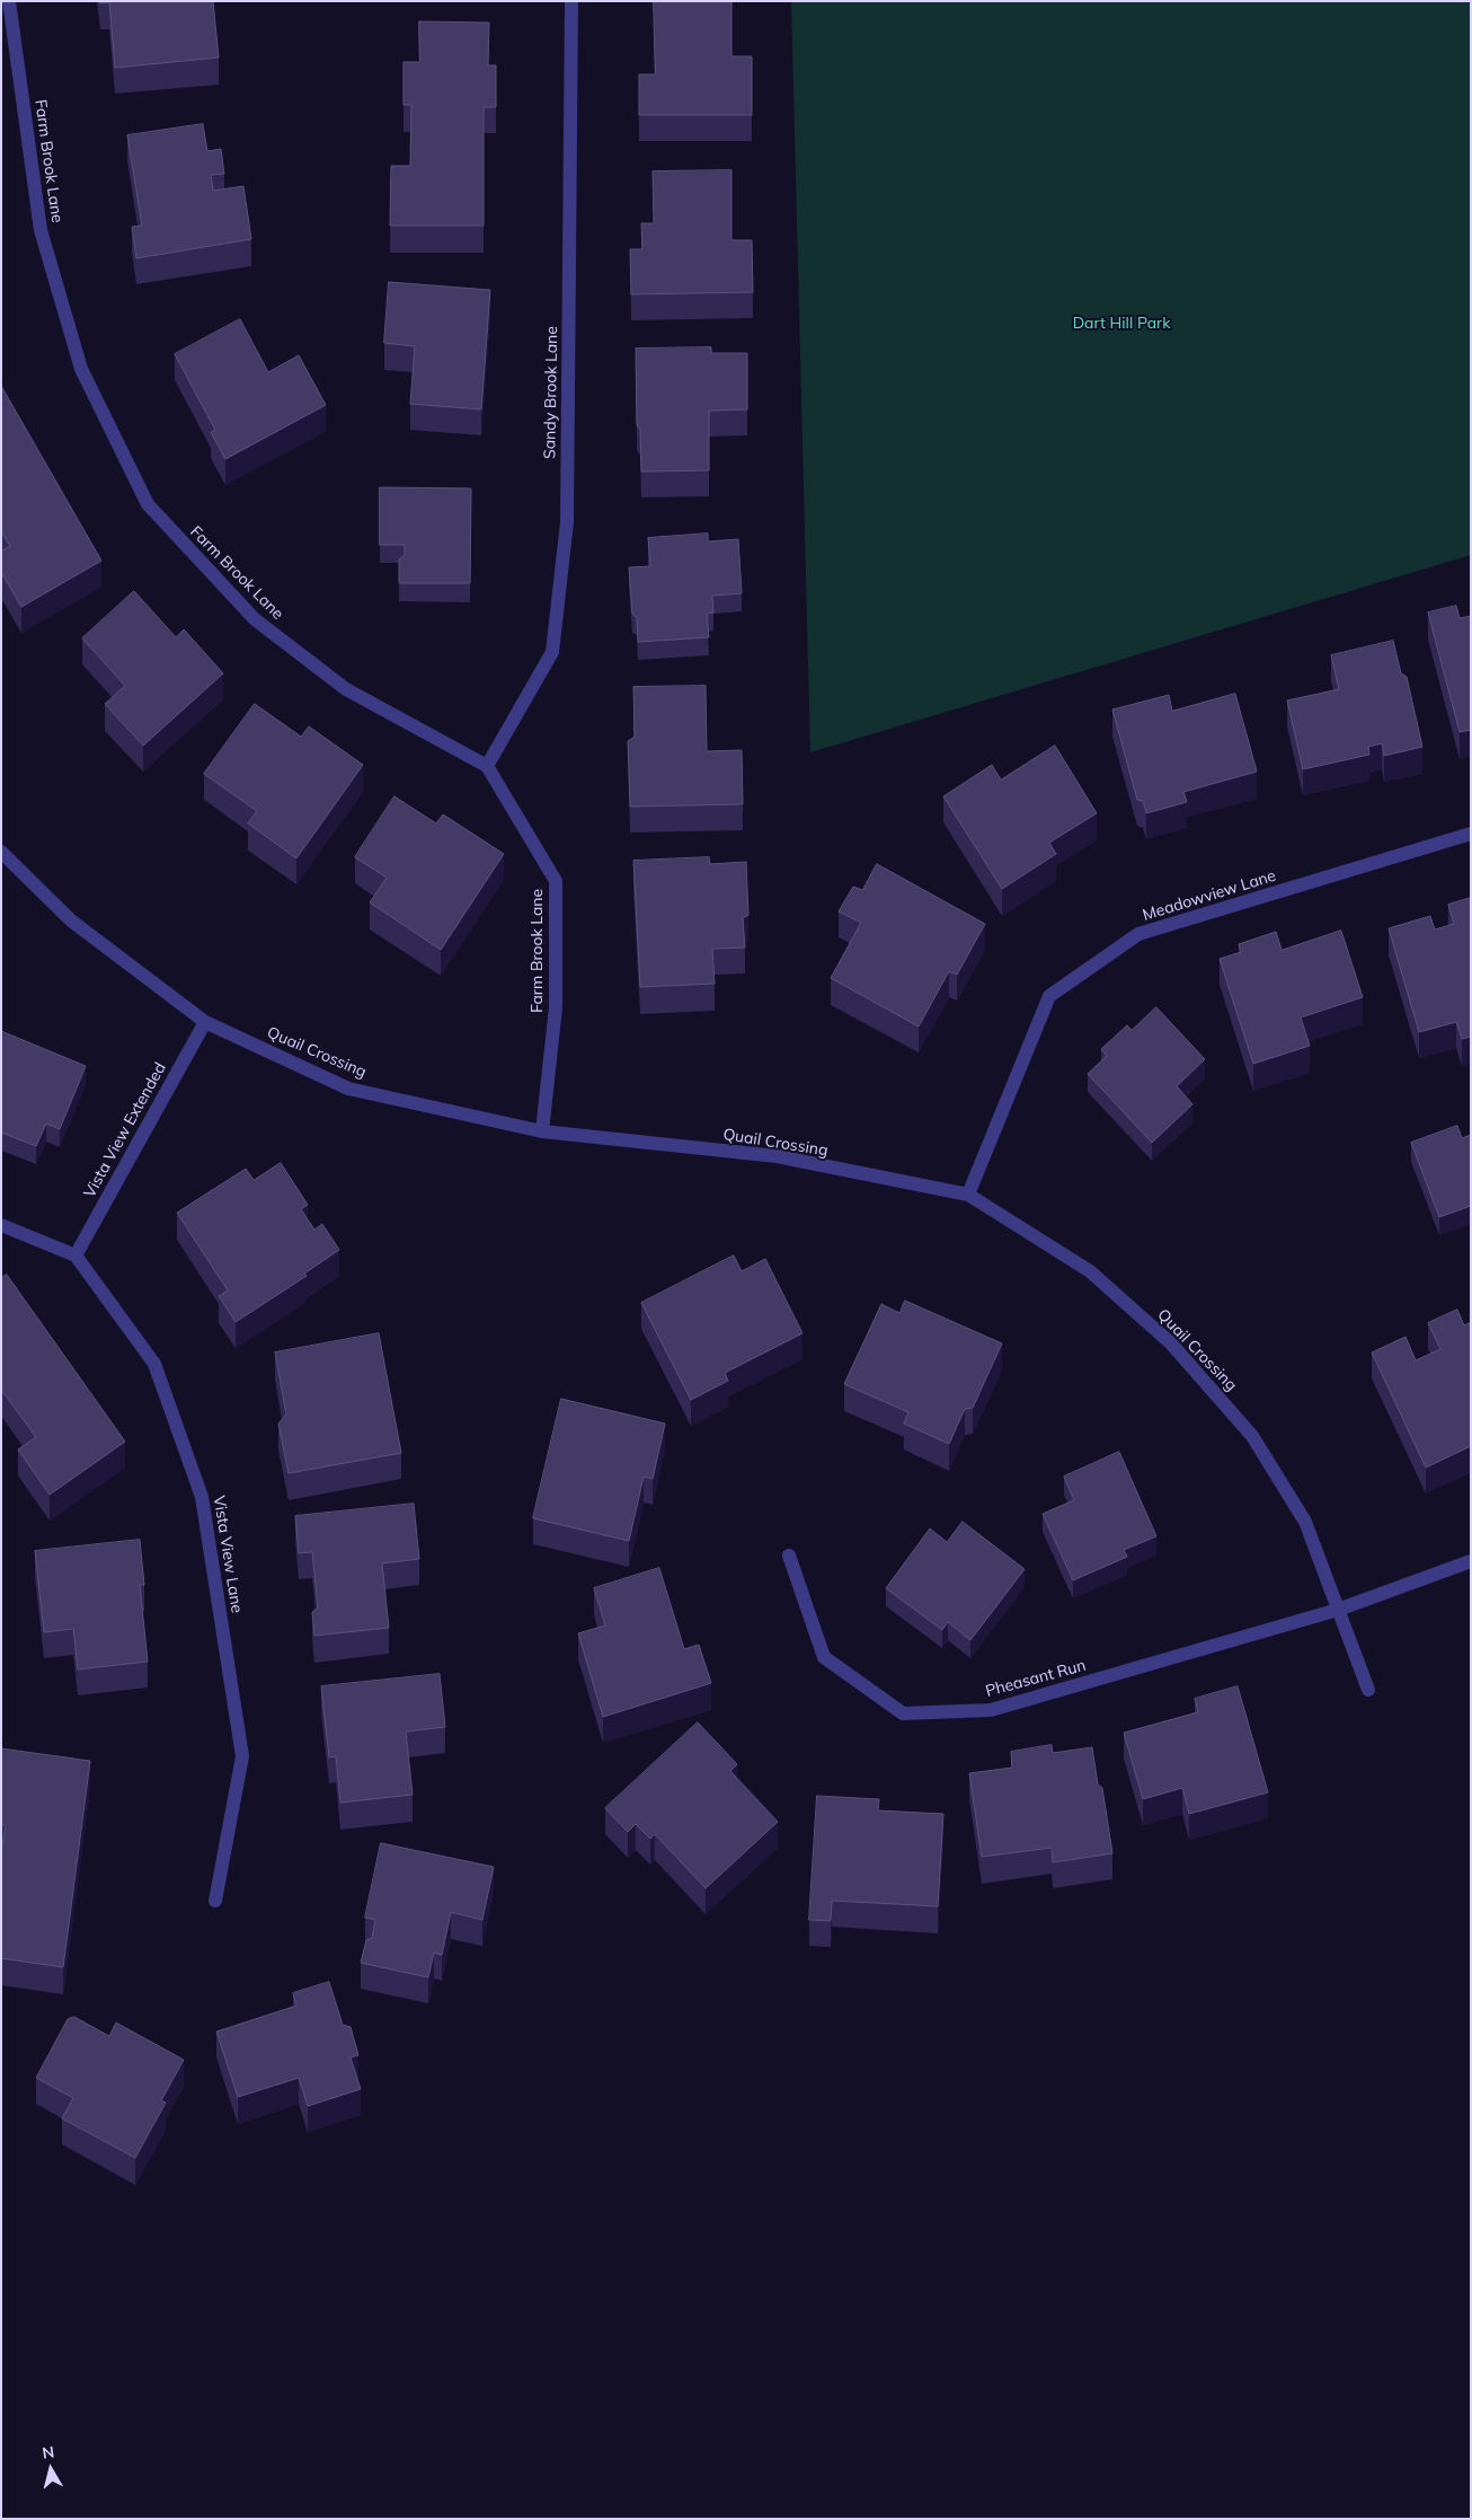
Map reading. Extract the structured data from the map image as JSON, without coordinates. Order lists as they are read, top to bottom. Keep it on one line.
{"streets":{"street":["Farm Brook Lane","Sandy Brook Lane","Meadowview Lane","Quail Crossing","Vista View Extended","Vista View Lane","Pheasant Run"]},"crossings":[["Farm Brook Lane","Sandy Brook Lane"],["Farm Brook Lane","Quail Crossing"],["Meadowview Lane","Quail Crossing"],["Quail Crossing","Vista View Extended"],["Quail Crossing","Pheasant Run"],["Vista View Extended","Vista View Lane"]],"parks":["Dart Hill Park"],"north":"top"}
